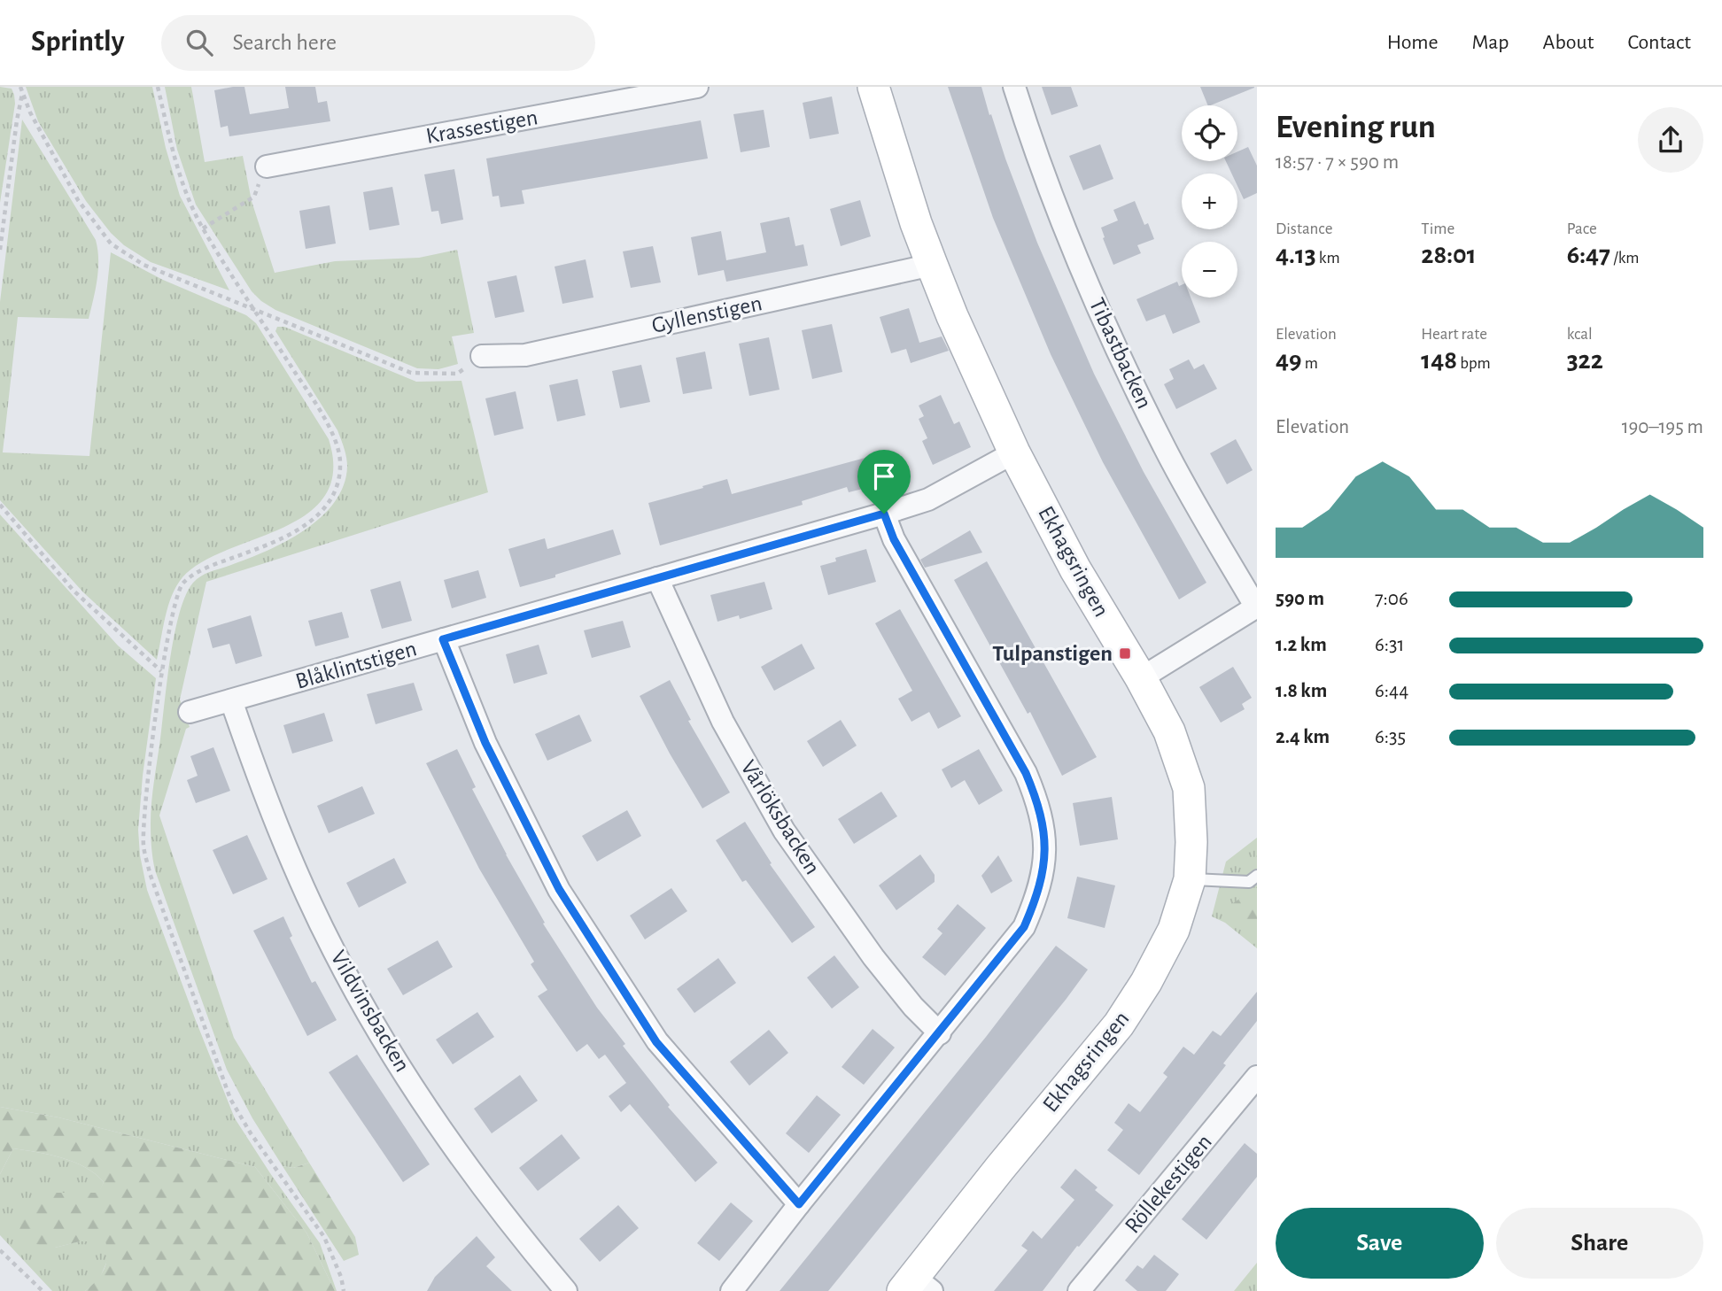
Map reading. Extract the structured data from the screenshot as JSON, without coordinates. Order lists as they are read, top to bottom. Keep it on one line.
{"streets":{"street":["Krassestigen","Gyllenstigen","Tibastbacken","Ekhagsringen","Blåklintstigen","Vårlöksbacken","Vildvinsbacken","Röllekestigen"]},"crossings":[["Gyllenstigen","Ekhagsringen"],["Ekhagsringen","Blåklintstigen"],["Blåklintstigen","Vårlöksbacken"],["Blåklintstigen","Vildvinsbacken"]],"places":{"transit":["Tulpanstigen"]},"page":{"header":"Sprintly","search":"Search here","nav":["Home","Map","About","Contact"],"heading":["Evening run","18:57 · 7 × 590 m"],"map_buttons":["+","−"],"stats":[["Distance","4.13 km"],["Time","28:01"],["Pace","6:47 /km"],["Elevation","49 m"],["Heart rate","148 bpm"],["kcal","322"]],"chart":["Elevation","190–195 m"],"list":[{"name":"590 m","note":"7:06"},{"name":"1.2 km","note":"6:31"},{"name":"1.8 km","note":"6:44"},{"name":"2.4 km","note":"6:35"}],"buttons":["Save","Share"]}}
